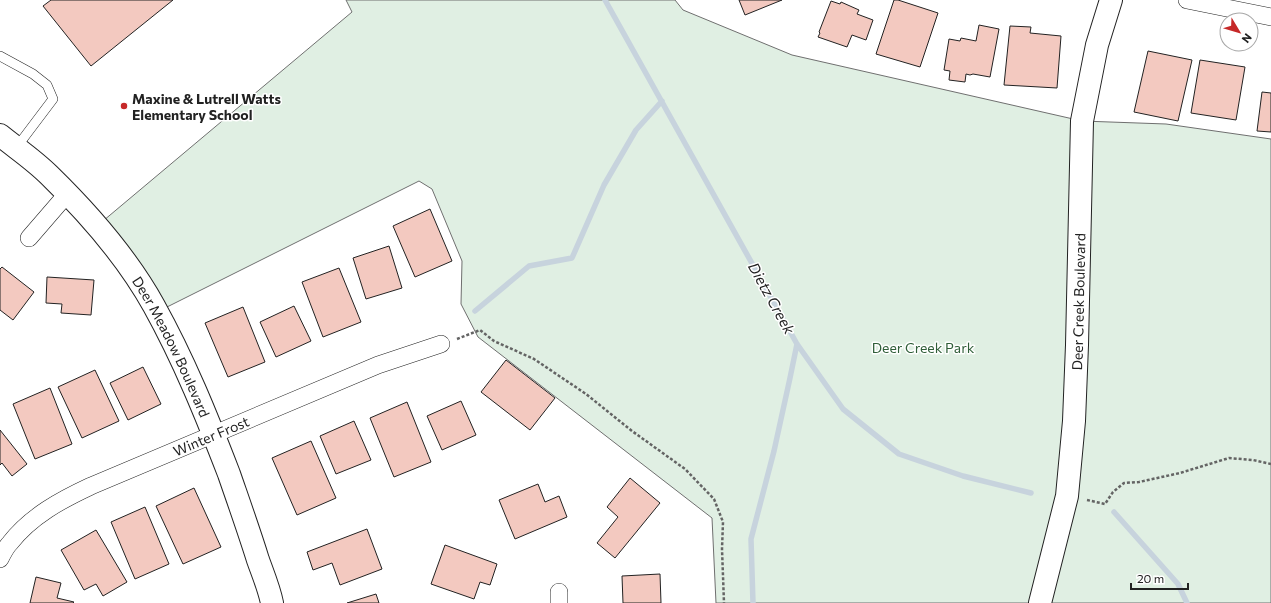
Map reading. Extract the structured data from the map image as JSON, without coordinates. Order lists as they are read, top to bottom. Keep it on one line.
{"streets":{"street":["Deer Creek Boulevard","Deer Meadow Boulevard","Winter Frost"]},"crossings":[["Deer Meadow Boulevard","Winter Frost"]],"water":["Dietz Creek"],"parks":["Deer Creek Park"],"places":["Maxine & Lutrell Watts Elementary School"],"scale_bar":"20 m","north":"bottom right"}
